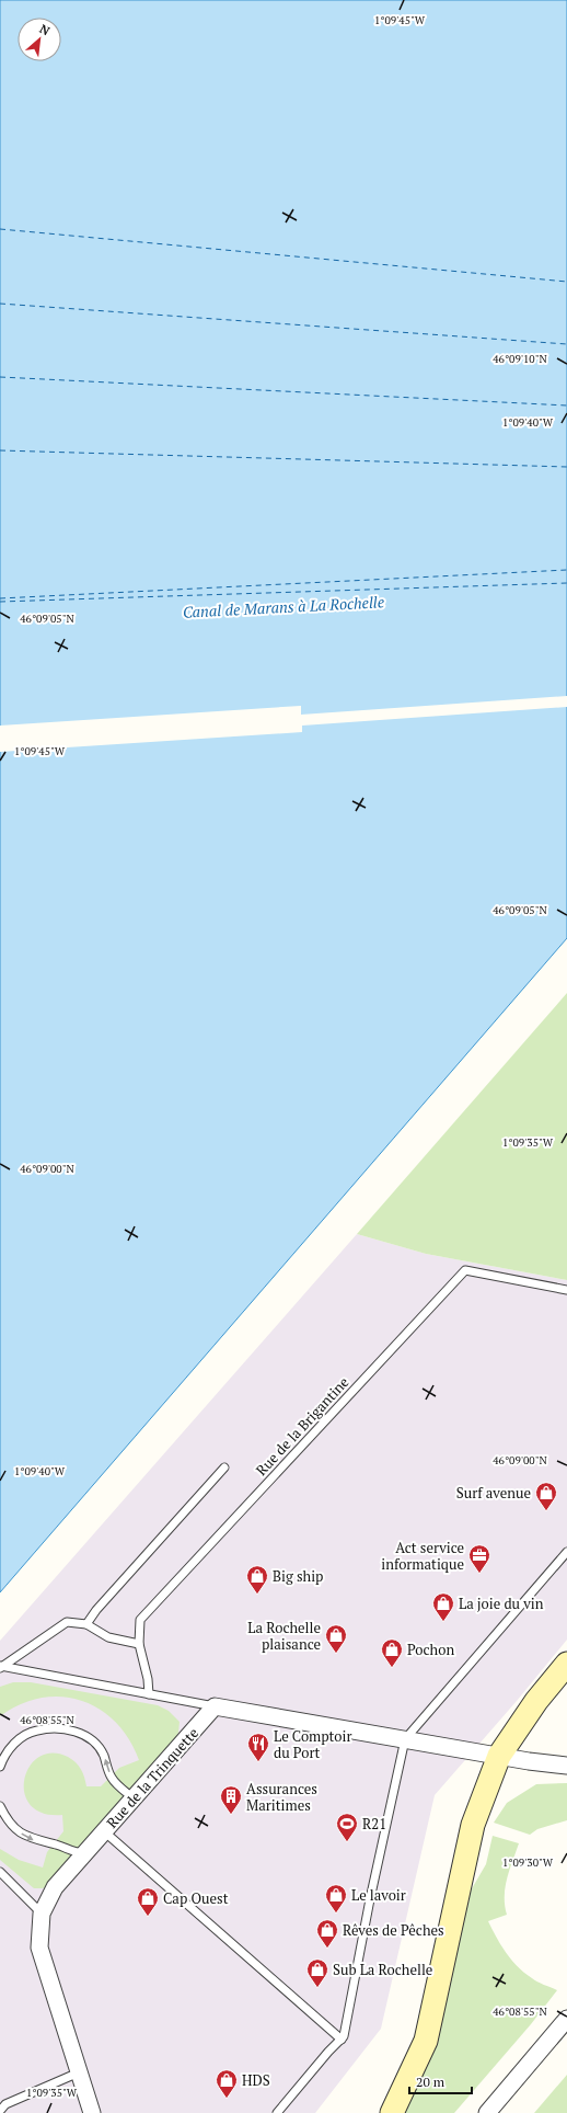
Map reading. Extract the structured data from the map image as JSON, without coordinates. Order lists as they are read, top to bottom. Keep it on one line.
{"streets":{"street":["Rue de la Trinquette"],"lane":["Rue de la Brigantine"]},"water":["Canal de Marans à La Rochelle"],"places":{"shop":["Surf avenue","Big ship","La joie du vin","La Rochelle plaisance","Pochon","Le lavoir","Cap Ouest","Rêves de Pêches","Sub La Rochelle","HDS"],"office":["Act service informatique"],"restaurant":["Le Comptoir du Port"],"building":["Assurances Maritimes"],"sports":["R21"]},"scale_bar":"20 m","north":"top right","coordinates":["1°09'45\"W","46°09'10\"N","1°09'40\"W","46°09'05\"N","1°09'35\"W","46°09'00\"N","46°08'55\"N","1°09'30\"W"]}
